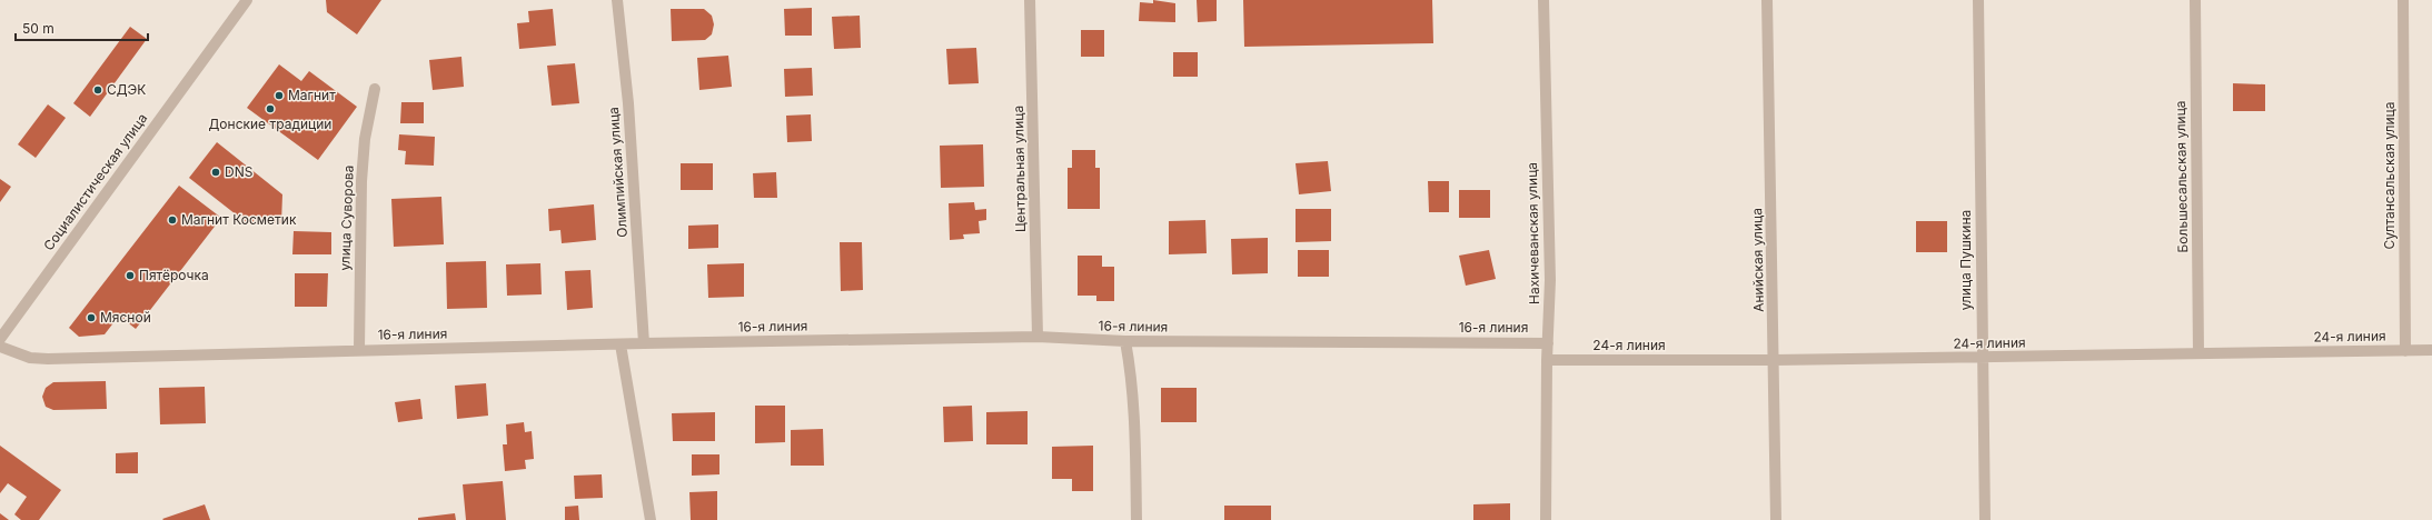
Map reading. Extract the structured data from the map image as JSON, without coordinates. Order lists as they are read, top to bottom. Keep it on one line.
{"streets":{"street":["Центральная улица","Олимпийская улица","Султансальская улица","Большесальская улица","Социалистическая улица","улица Суворова","Нахичеванская улица","Анийская улица","улица Пушкина","16-я линия","24-я линия"]},"crossings":[["Центральная улица","16-я линия"],["Олимпийская улица","16-я линия"],["Султансальская улица","24-я линия"],["Большесальская улица","24-я линия"],["улица Суворова","16-я линия"],["Нахичеванская улица","16-я линия"],["Нахичеванская улица","24-я линия"],["Анийская улица","24-я линия"],["улица Пушкина","24-я линия"]],"places":["СДЭК","Магнит","Донские традиции","DNS","Магнит Косметик","Пятёрочка","Мясной"],"scale_bar":"50 m"}
